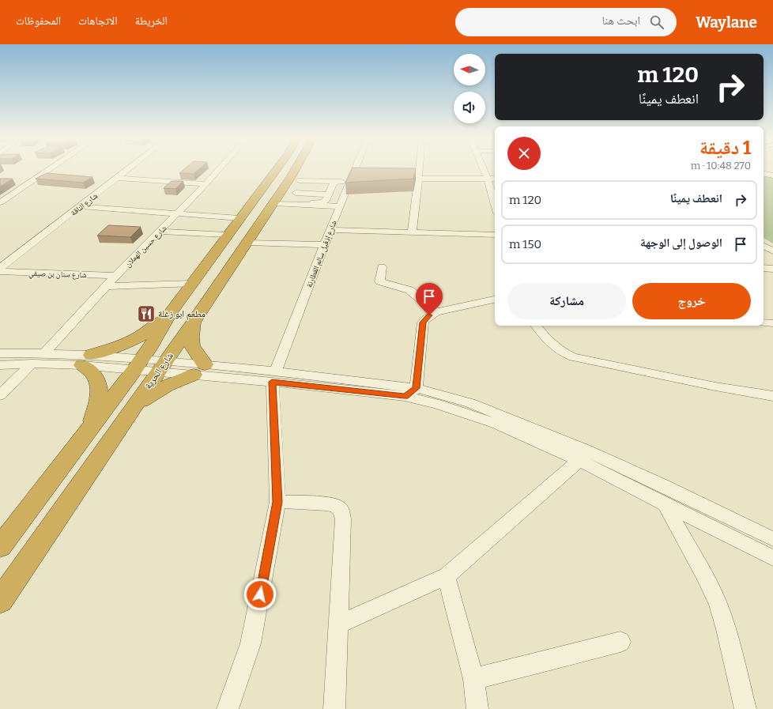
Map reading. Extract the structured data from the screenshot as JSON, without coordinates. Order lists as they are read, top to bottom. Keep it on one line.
{"streets":{"highway":["شارع الحرية"],"street":["شارع الناقة","شارع حسين الهملان","شارع إذفيل سالم القطارنة","شارع سنان بن صيفي"]},"crossings":[["شارع حسين الهملان","شارع سنان بن صيفي"]],"places":{"restaurant":["مطعم ابو زغلة"]},"north":"left","page":{"header":"Waylane","search":"ابحث هنا","nav":["الخريطة","الاتجاهات","المحفوظات"],"turn":["120 m","انعطف يمينًا"],"heading":["1 دقيقة","270 m · 10:48"],"list":[{"name":"انعطف يمينًا","value":"120 m"},{"name":"الوصول إلى الوجهة","value":"150 m"}],"buttons":["خروج","مشاركة"]}}
